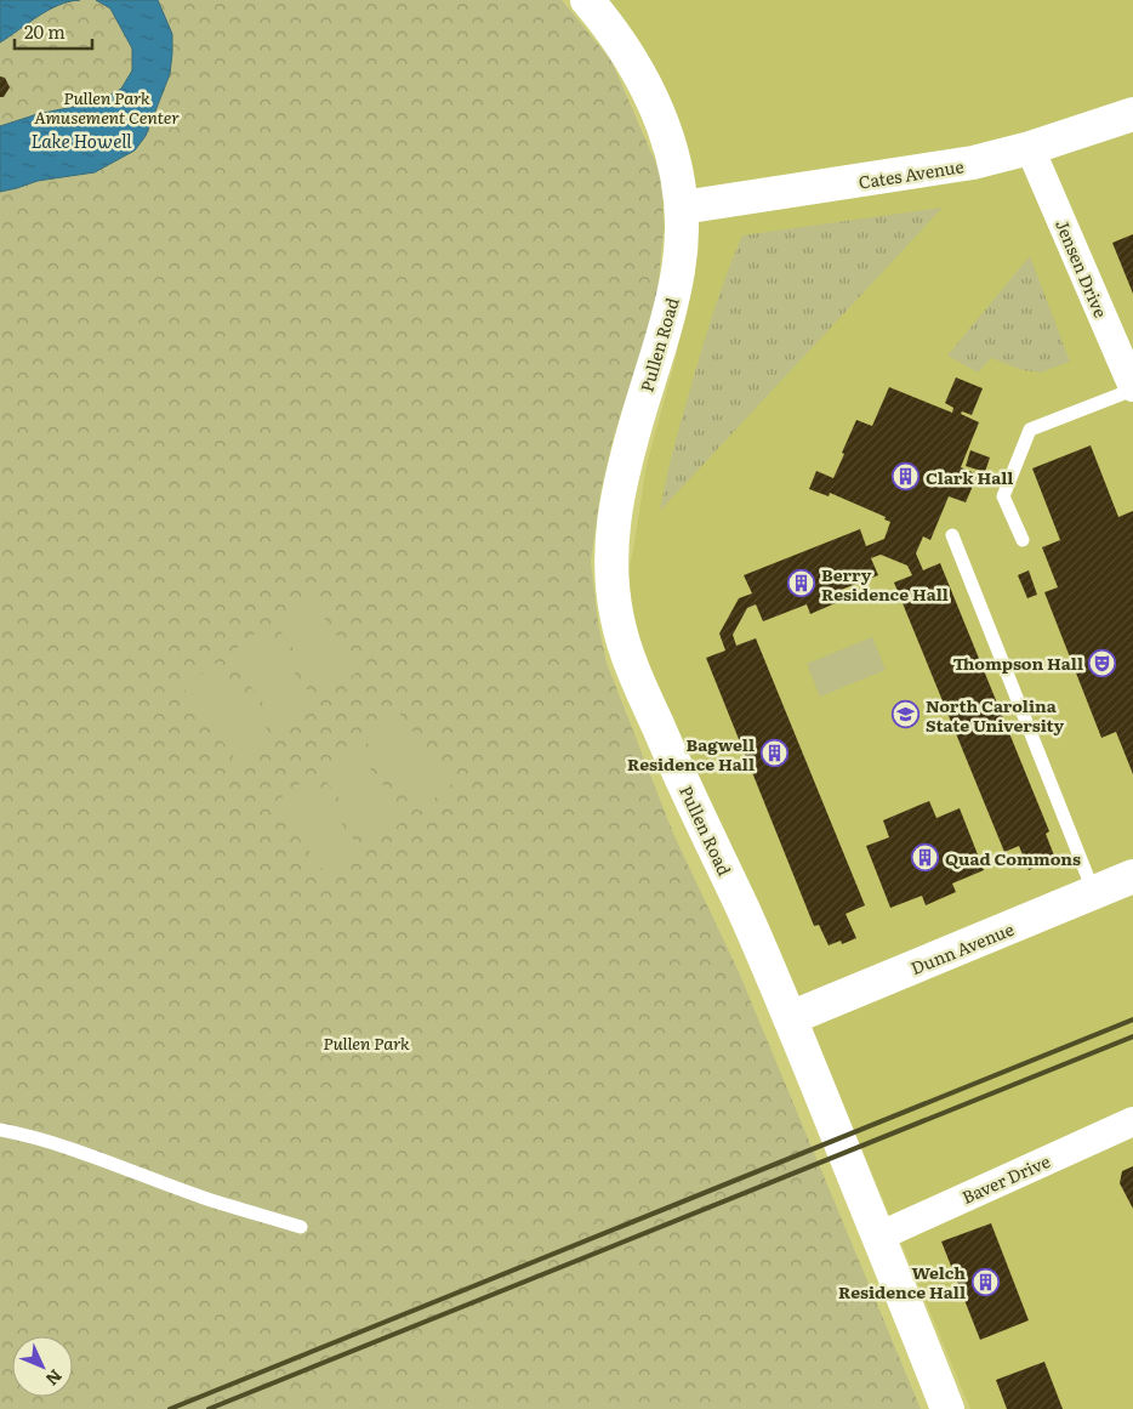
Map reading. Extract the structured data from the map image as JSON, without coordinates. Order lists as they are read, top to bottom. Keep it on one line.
{"streets":{"main road":["Cates Avenue","Pullen Road","Dunn Avenue"],"street":["Jensen Drive","Baver Drive"]},"crossings":[["Cates Avenue","Jensen Drive"],["Cates Avenue","Pullen Road"],["Pullen Road","Dunn Avenue"],["Pullen Road","Baver Drive"]],"water":["Lake Howell"],"parks":["Pullen Park Amusement Center","Pullen Park"],"places":{"building":["Clark Hall","Berry Residence Hall","Bagwell Residence Hall","Quad Commons","Welch Residence Hall"],"theatre":["Thompson Hall"],"school or university":["North Carolina State University"]},"scale_bar":"20 m","north":"bottom right"}
